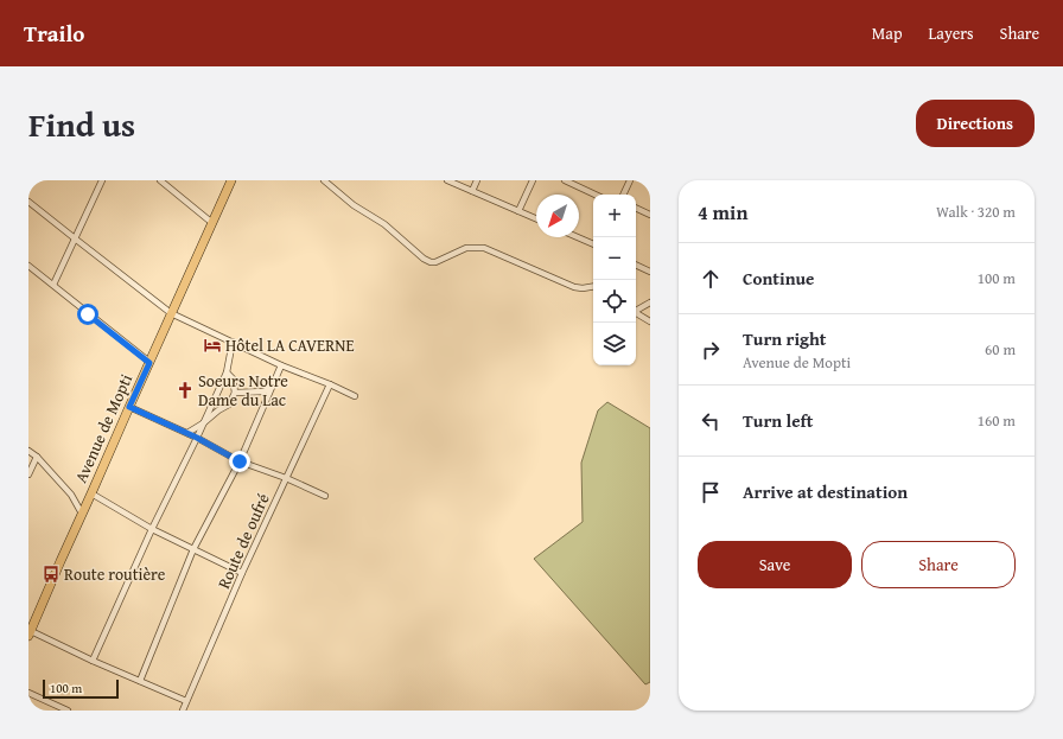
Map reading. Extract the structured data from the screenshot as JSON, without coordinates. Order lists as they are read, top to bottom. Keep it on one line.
{"streets":{"main road":["Avenue de Mopti"],"street":["Route de oufré"]},"places":{"hotel":["Hôtel LA CAVERNE"],"church":["Soeurs Notre Dame du Lac"],"bus stop":["Route routière"]},"scale_bar":"100 m","north":"bottom left","page":{"header":"Trailo","nav":["Map","Layers","Share"],"title":"Find us","buttons":["Directions",["Save","Share"]],"heading":["4 min","Walk · 320 m"],"map_buttons":["+","−"],"list":[["Continue","100 m"],["Turn right","Avenue de Mopti","60 m"],["Turn left","160 m"],"Arrive at destination"],"scale":"100 m"}}
